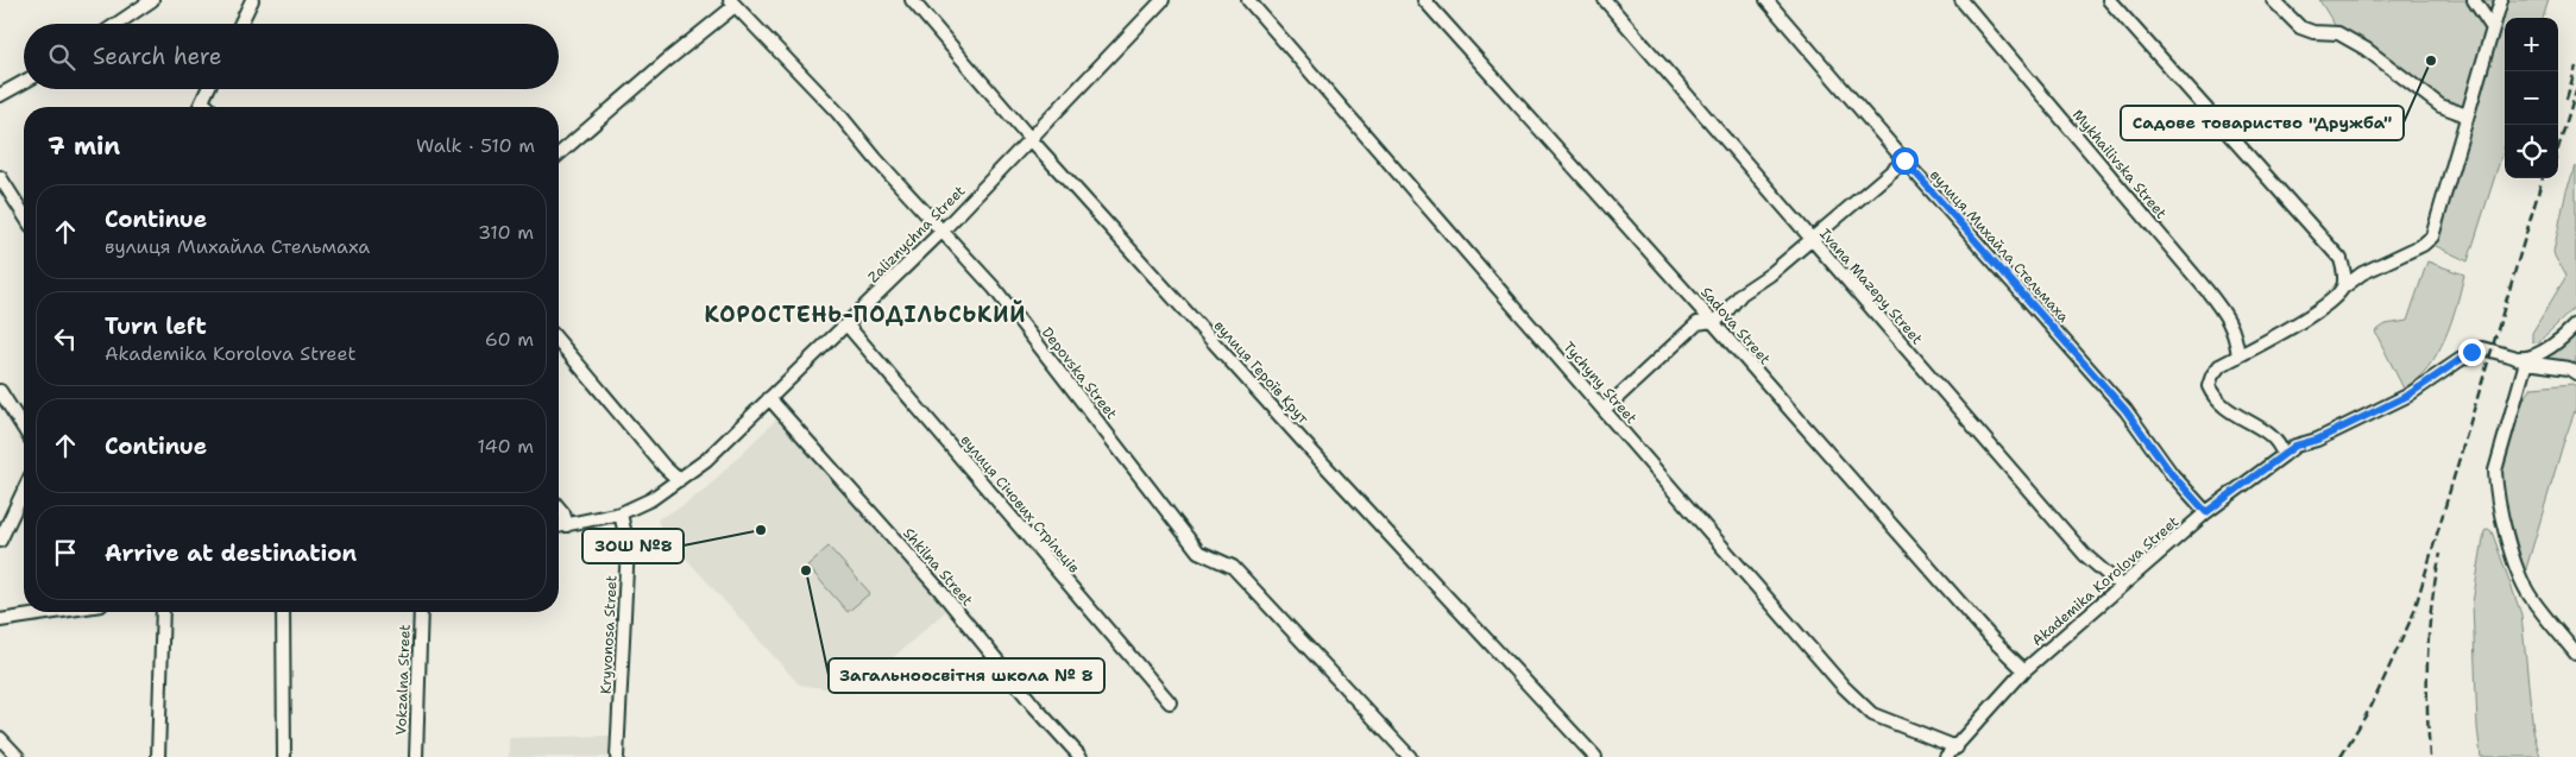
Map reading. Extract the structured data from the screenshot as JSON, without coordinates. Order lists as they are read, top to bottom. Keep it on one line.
{"streets":{"street":["Mykhailivska Street","Zaliznychna Street","вулиця Михайла Стельмаха","Ivana Mazepy Street","Sadova Street","вулиця Героїв Крут","Depovska Street","Tychyny Street","вулиця Січових Стрільців","Shkilna Street","Akademika Korolova Street","Kryvonosa Street","Vokzalna Street"]},"crossings":[["Zaliznychna Street","вулиця Героїв Крут"],["Zaliznychna Street","Depovska Street"],["Zaliznychna Street","вулиця Січових Стрільців"],["Zaliznychna Street","Shkilna Street"],["Zaliznychna Street","Kryvonosa Street"],["вулиця Михайла Стельмаха","Akademika Korolova Street"],["Ivana Mazepy Street","Akademika Korolova Street"],["Sadova Street","Akademika Korolova Street"],["Tychyny Street","Akademika Korolova Street"]],"districts":["КОРОСТЕНЬ-ПОДІЛЬСЬКИЙ"],"places":["Садове товариство \"Дружба\"","ЗОШ №8","Загальноосвітня школа № 8"],"page":{"map_buttons":["+","−"],"search":"Search here","heading":["7 min","Walk · 510 m"],"list":[["Continue","вулиця Михайла Стельмаха","310 m"],["Turn left","Akademika Korolova Street","60 m"],["Continue","140 m"],"Arrive at destination"]}}
